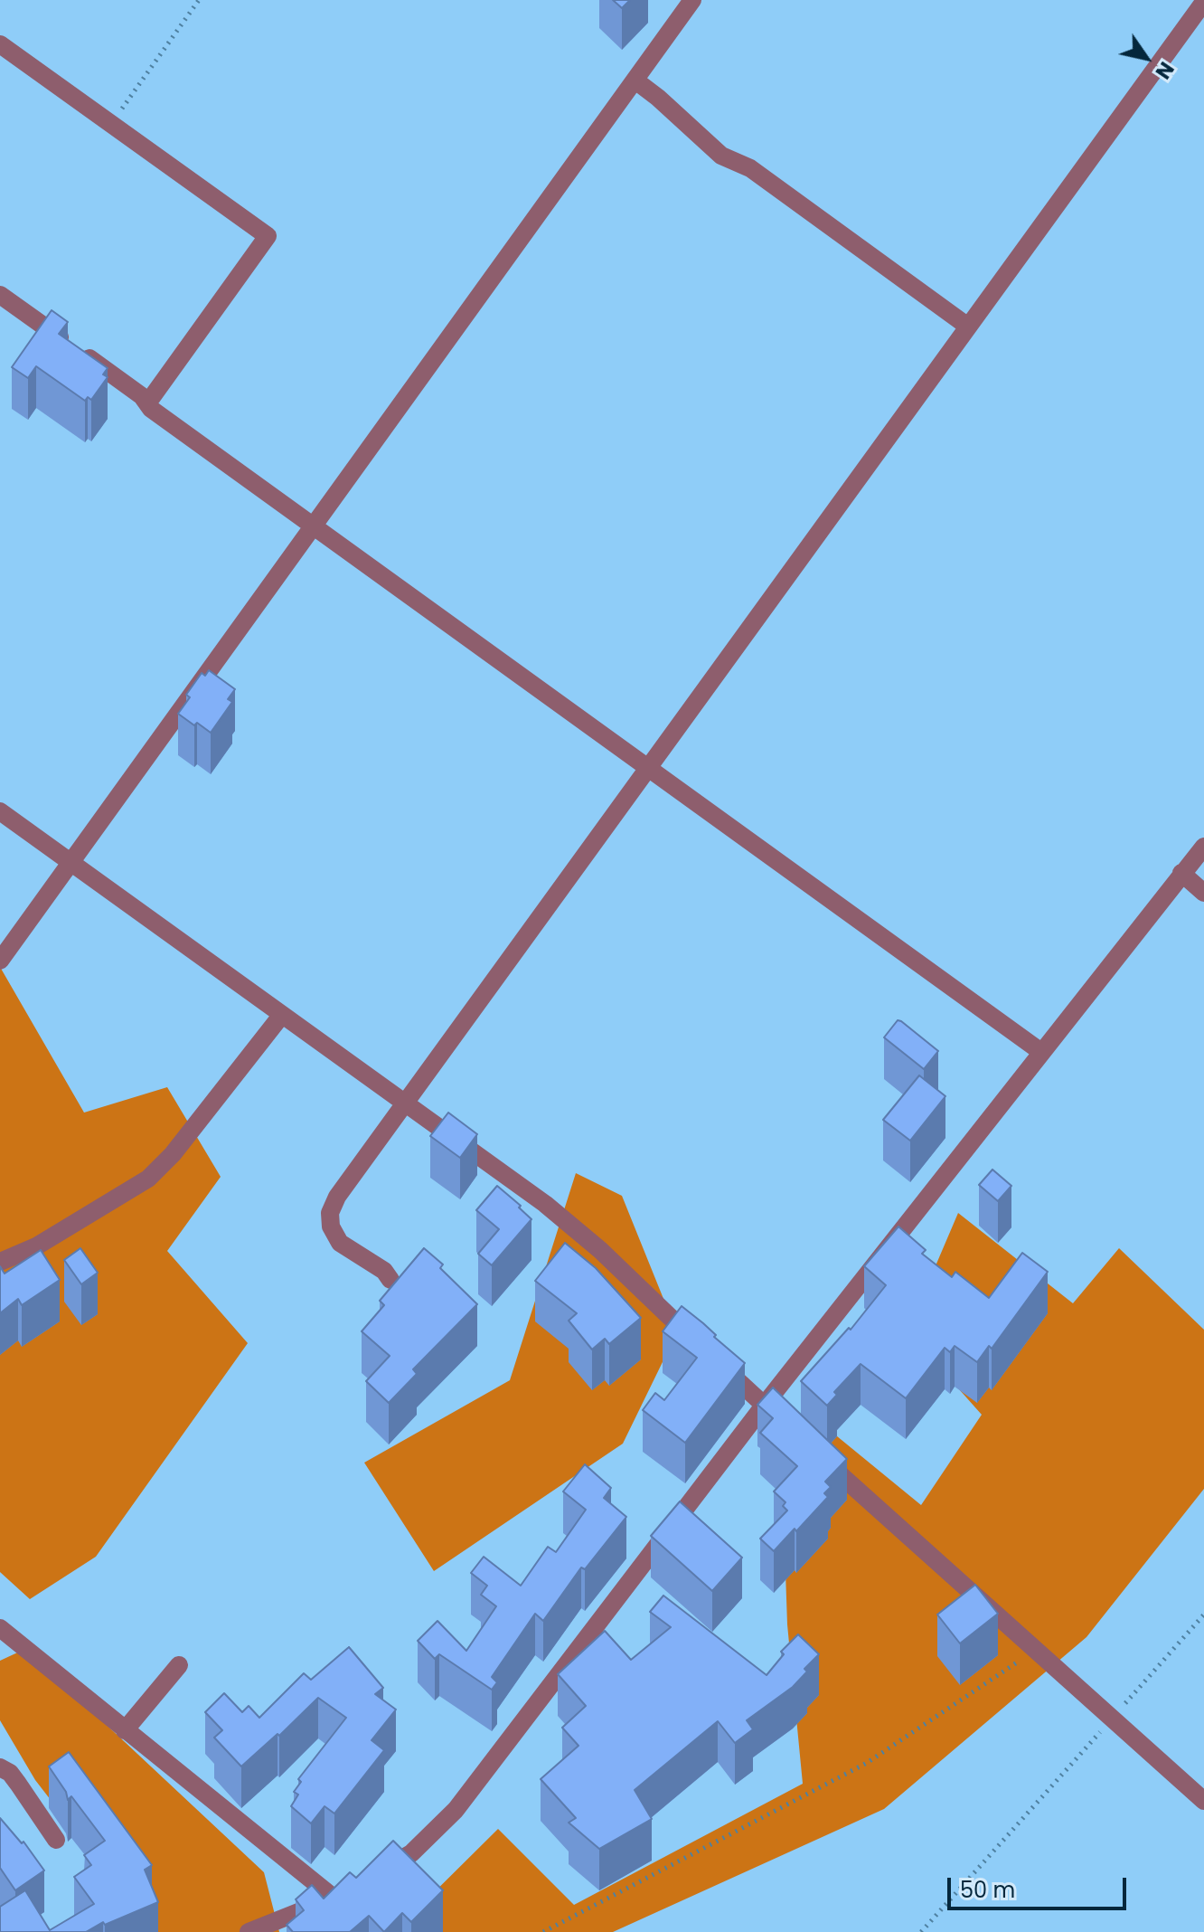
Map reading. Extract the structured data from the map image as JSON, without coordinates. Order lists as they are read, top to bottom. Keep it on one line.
{"scale_bar":"50 m","north":"bottom right"}
